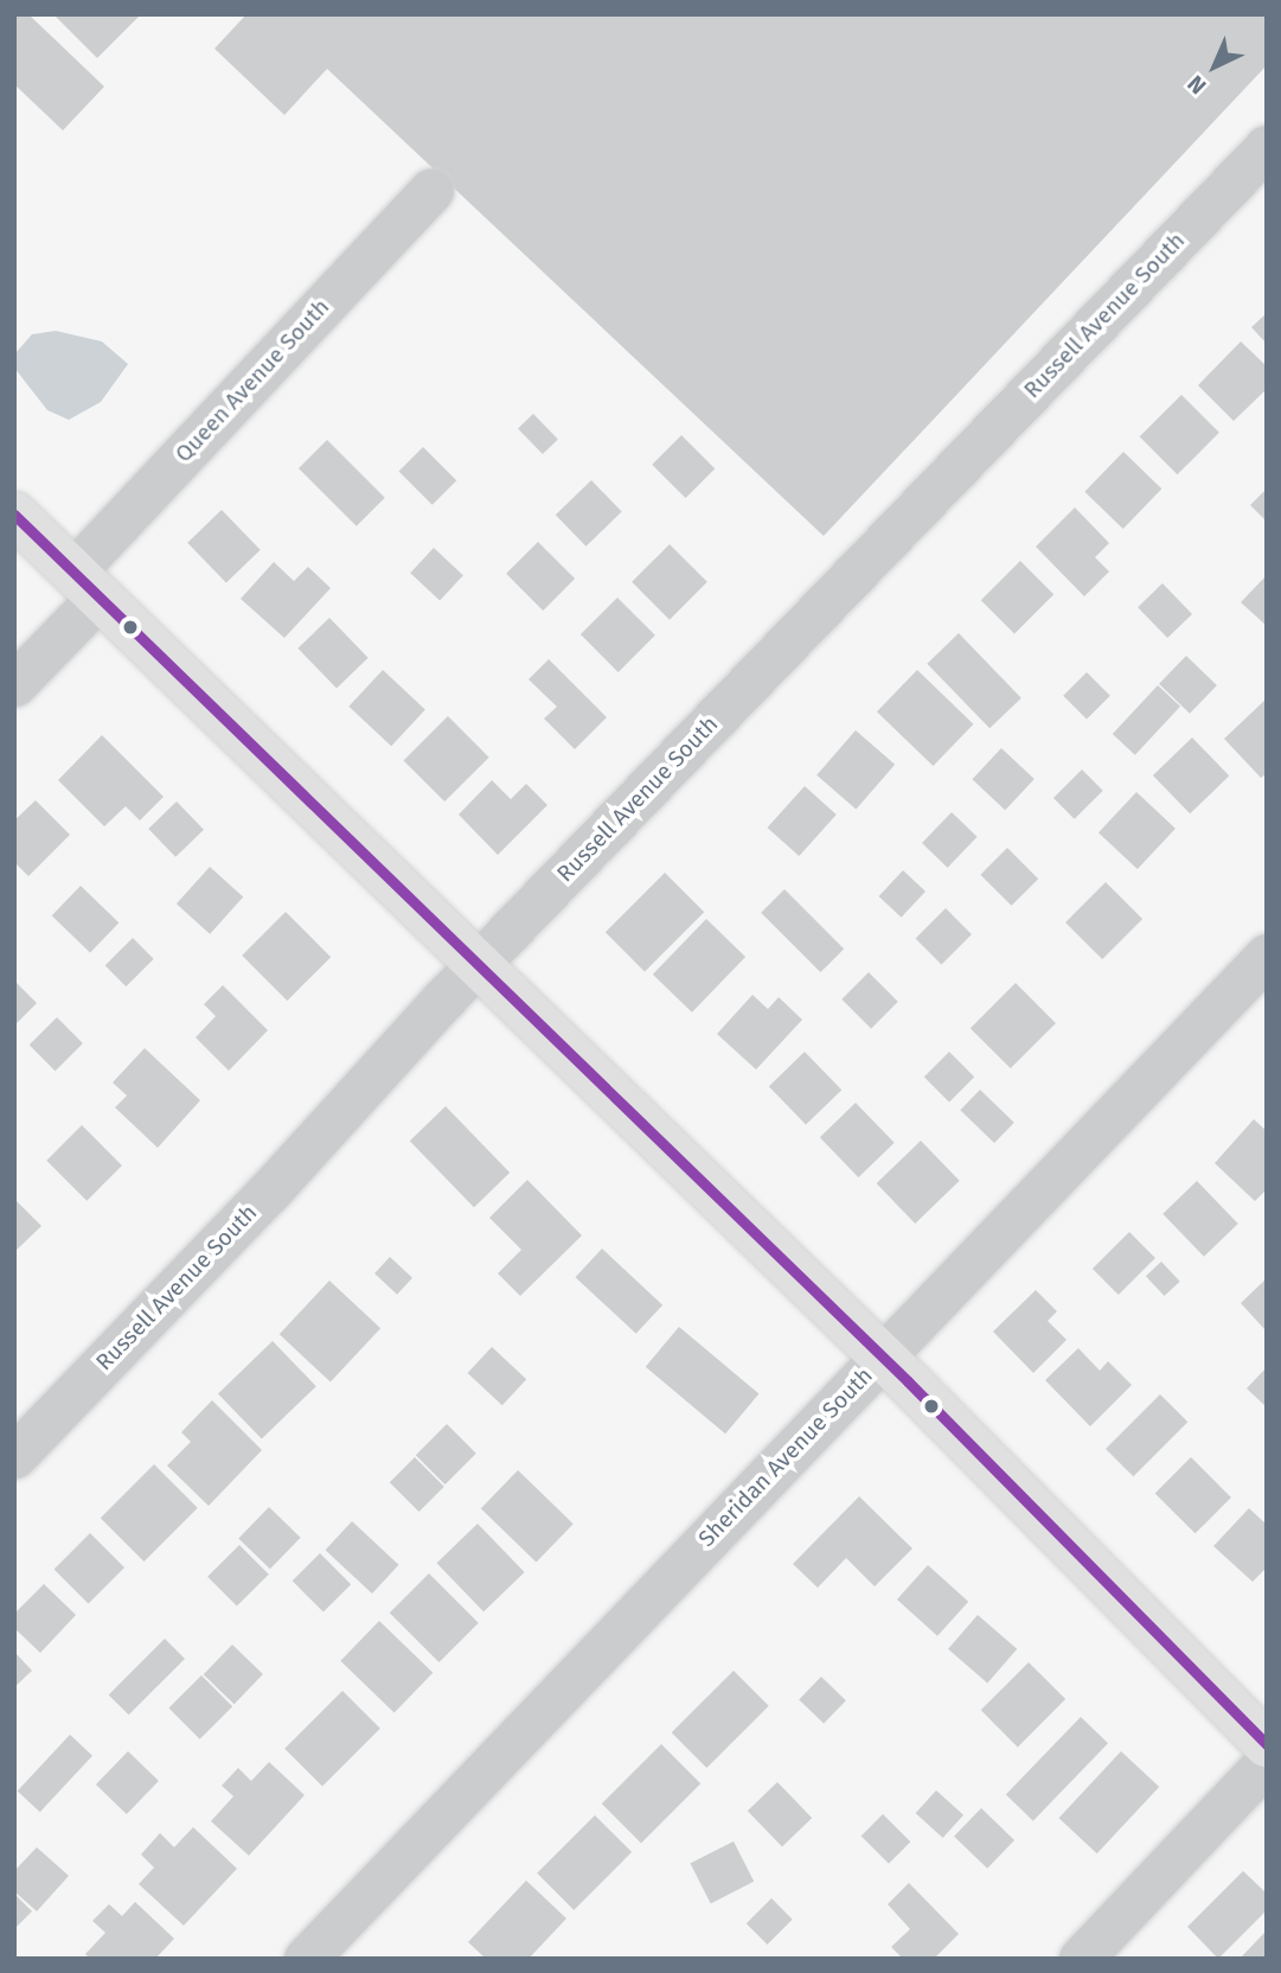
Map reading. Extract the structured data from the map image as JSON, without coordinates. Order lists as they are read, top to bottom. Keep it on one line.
{"streets":{"street":["Russell Avenue South","Queen Avenue South","Sheridan Avenue South"]},"north":"bottom left"}
